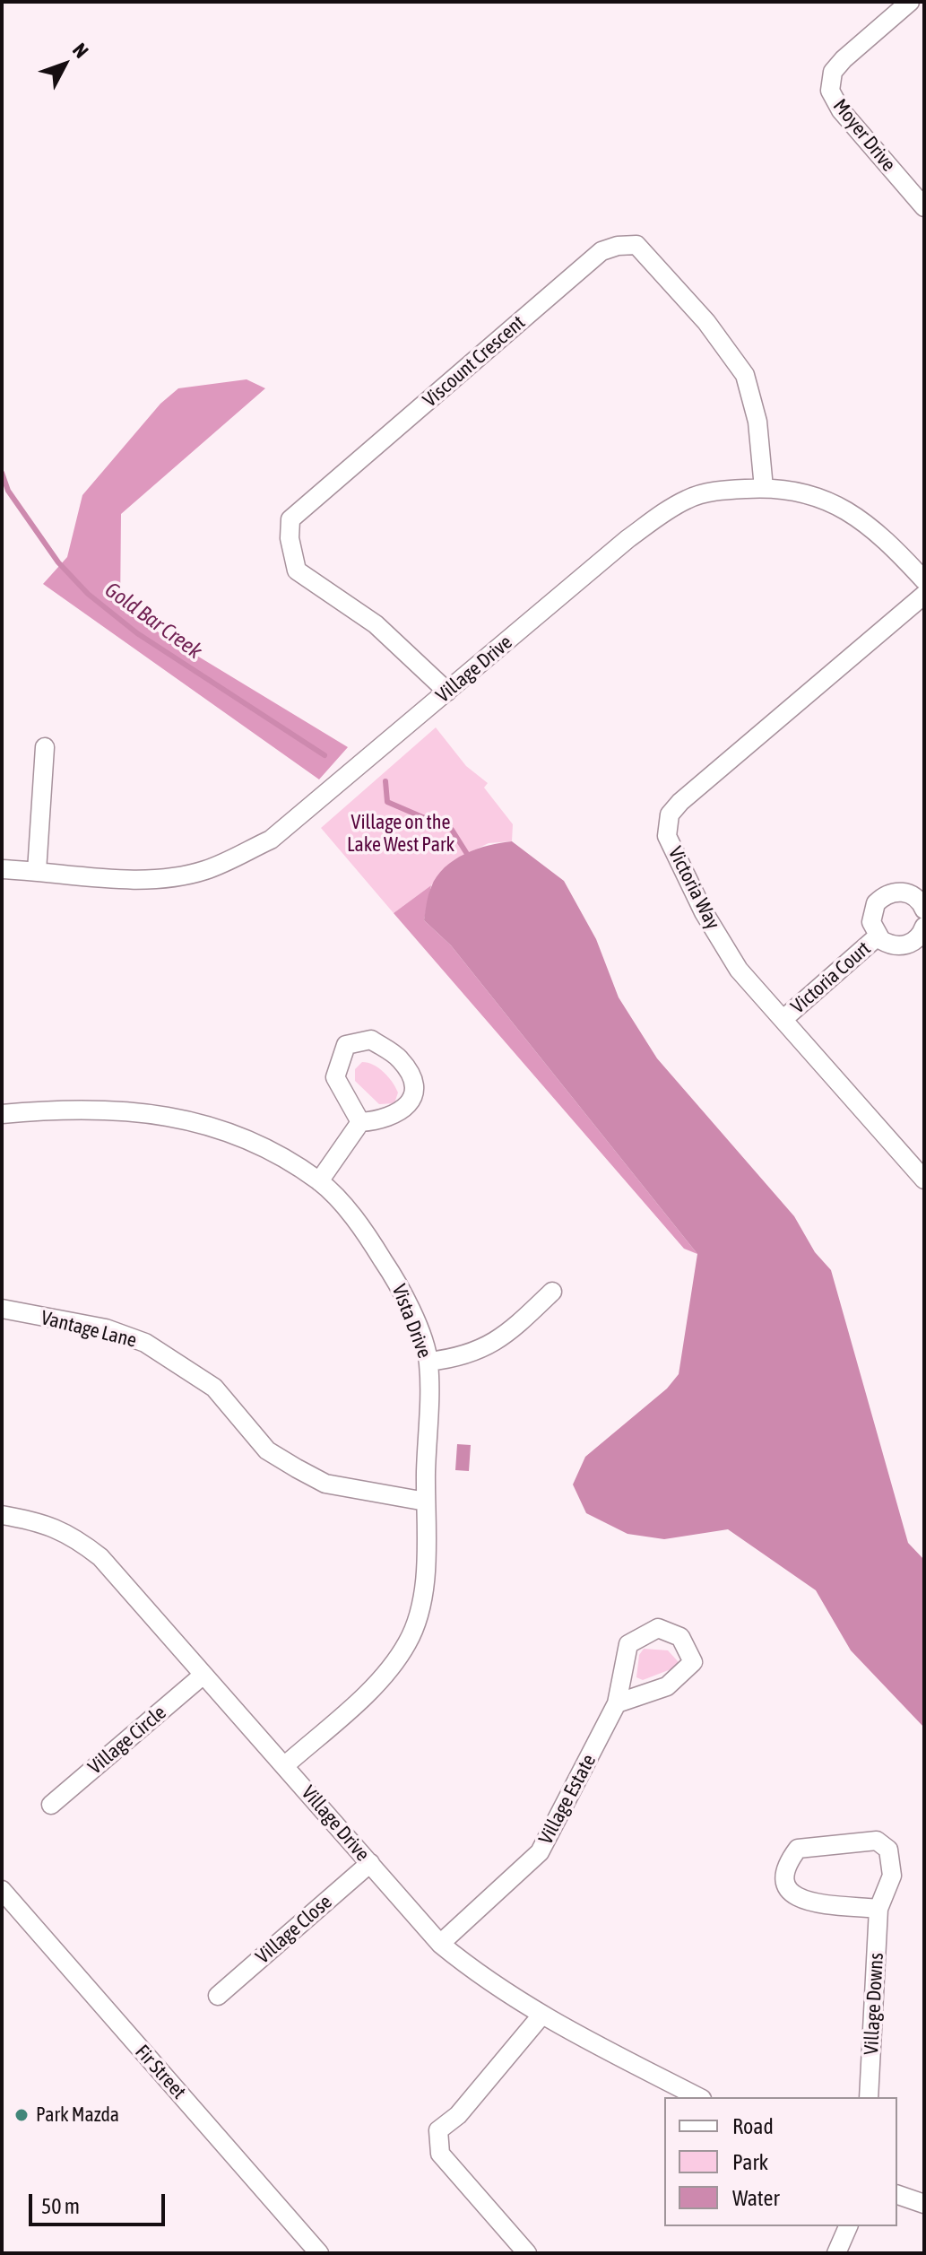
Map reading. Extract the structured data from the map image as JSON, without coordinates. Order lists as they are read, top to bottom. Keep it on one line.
{"streets":{"street":["Moyer Drive","Viscount Crescent","Village Drive","Victoria Way","Victoria Court","Vista Drive","Vantage Lane","Village Circle","Village Estate","Village Close","Village Downs","Fir Street"]},"crossings":[["Viscount Crescent","Village Drive"],["Village Drive","Vista Drive"],["Village Drive","Village Circle"],["Village Drive","Village Estate"],["Village Drive","Village Close"],["Victoria Way","Victoria Court"],["Vista Drive","Vantage Lane"]],"water":["Gold Bar Creek"],"parks":["Village on the Lake West Park"],"places":["Park Mazda"],"legend":["Road","Park","Water"],"scale_bar":"50 m","north":"top right"}
